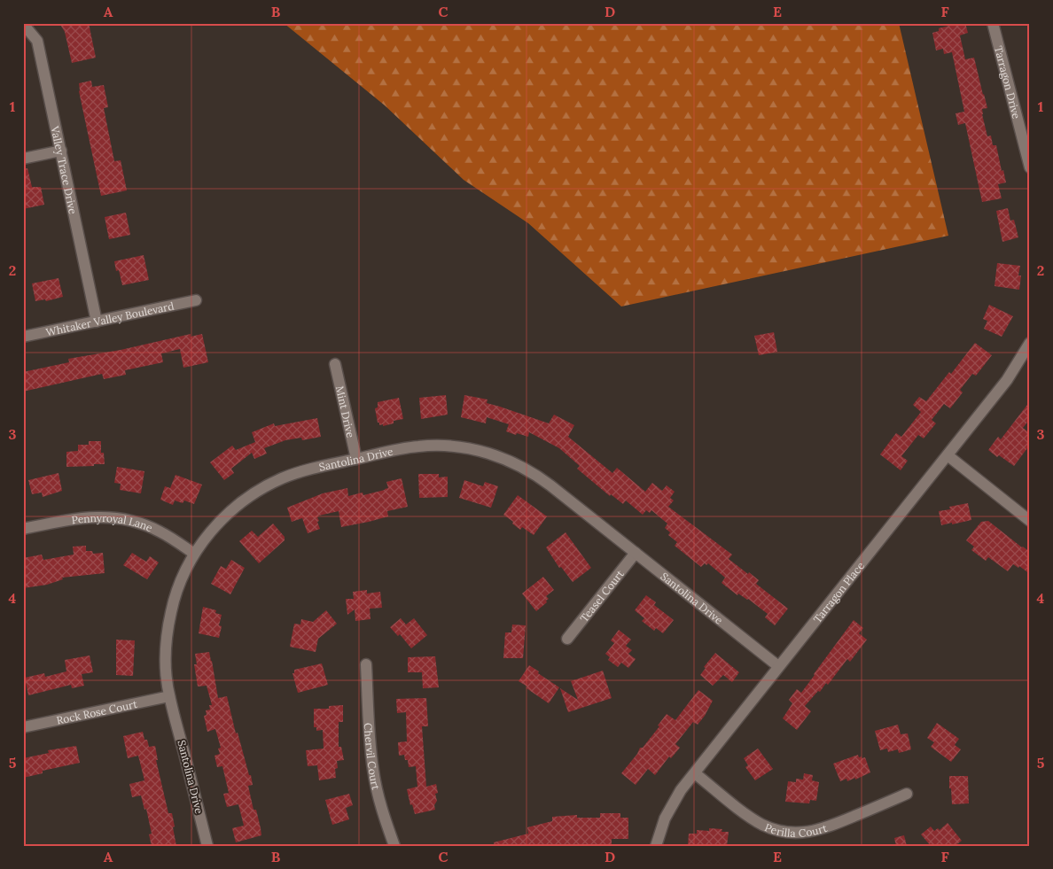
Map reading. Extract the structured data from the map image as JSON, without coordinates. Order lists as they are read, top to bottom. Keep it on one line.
{"streets":{"street":["Tarragon Drive","Valley Trace Drive","Whitaker Valley Boulevard","Mint Drive","Santolina Drive","Pennyroyal Lane","Tarragon Place","Teasel Court","Rock Rose Court","Chervil Court","Perilla Court"]},"crossings":[["Valley Trace Drive","Whitaker Valley Boulevard"],["Mint Drive","Santolina Drive"],["Santolina Drive","Pennyroyal Lane"],["Santolina Drive","Tarragon Place"],["Santolina Drive","Teasel Court"],["Santolina Drive","Rock Rose Court"],["Tarragon Place","Perilla Court"]],"grid":{"columns":["A","B","C","D","E","F"],"rows":["1","2","3","4","5"]}}
